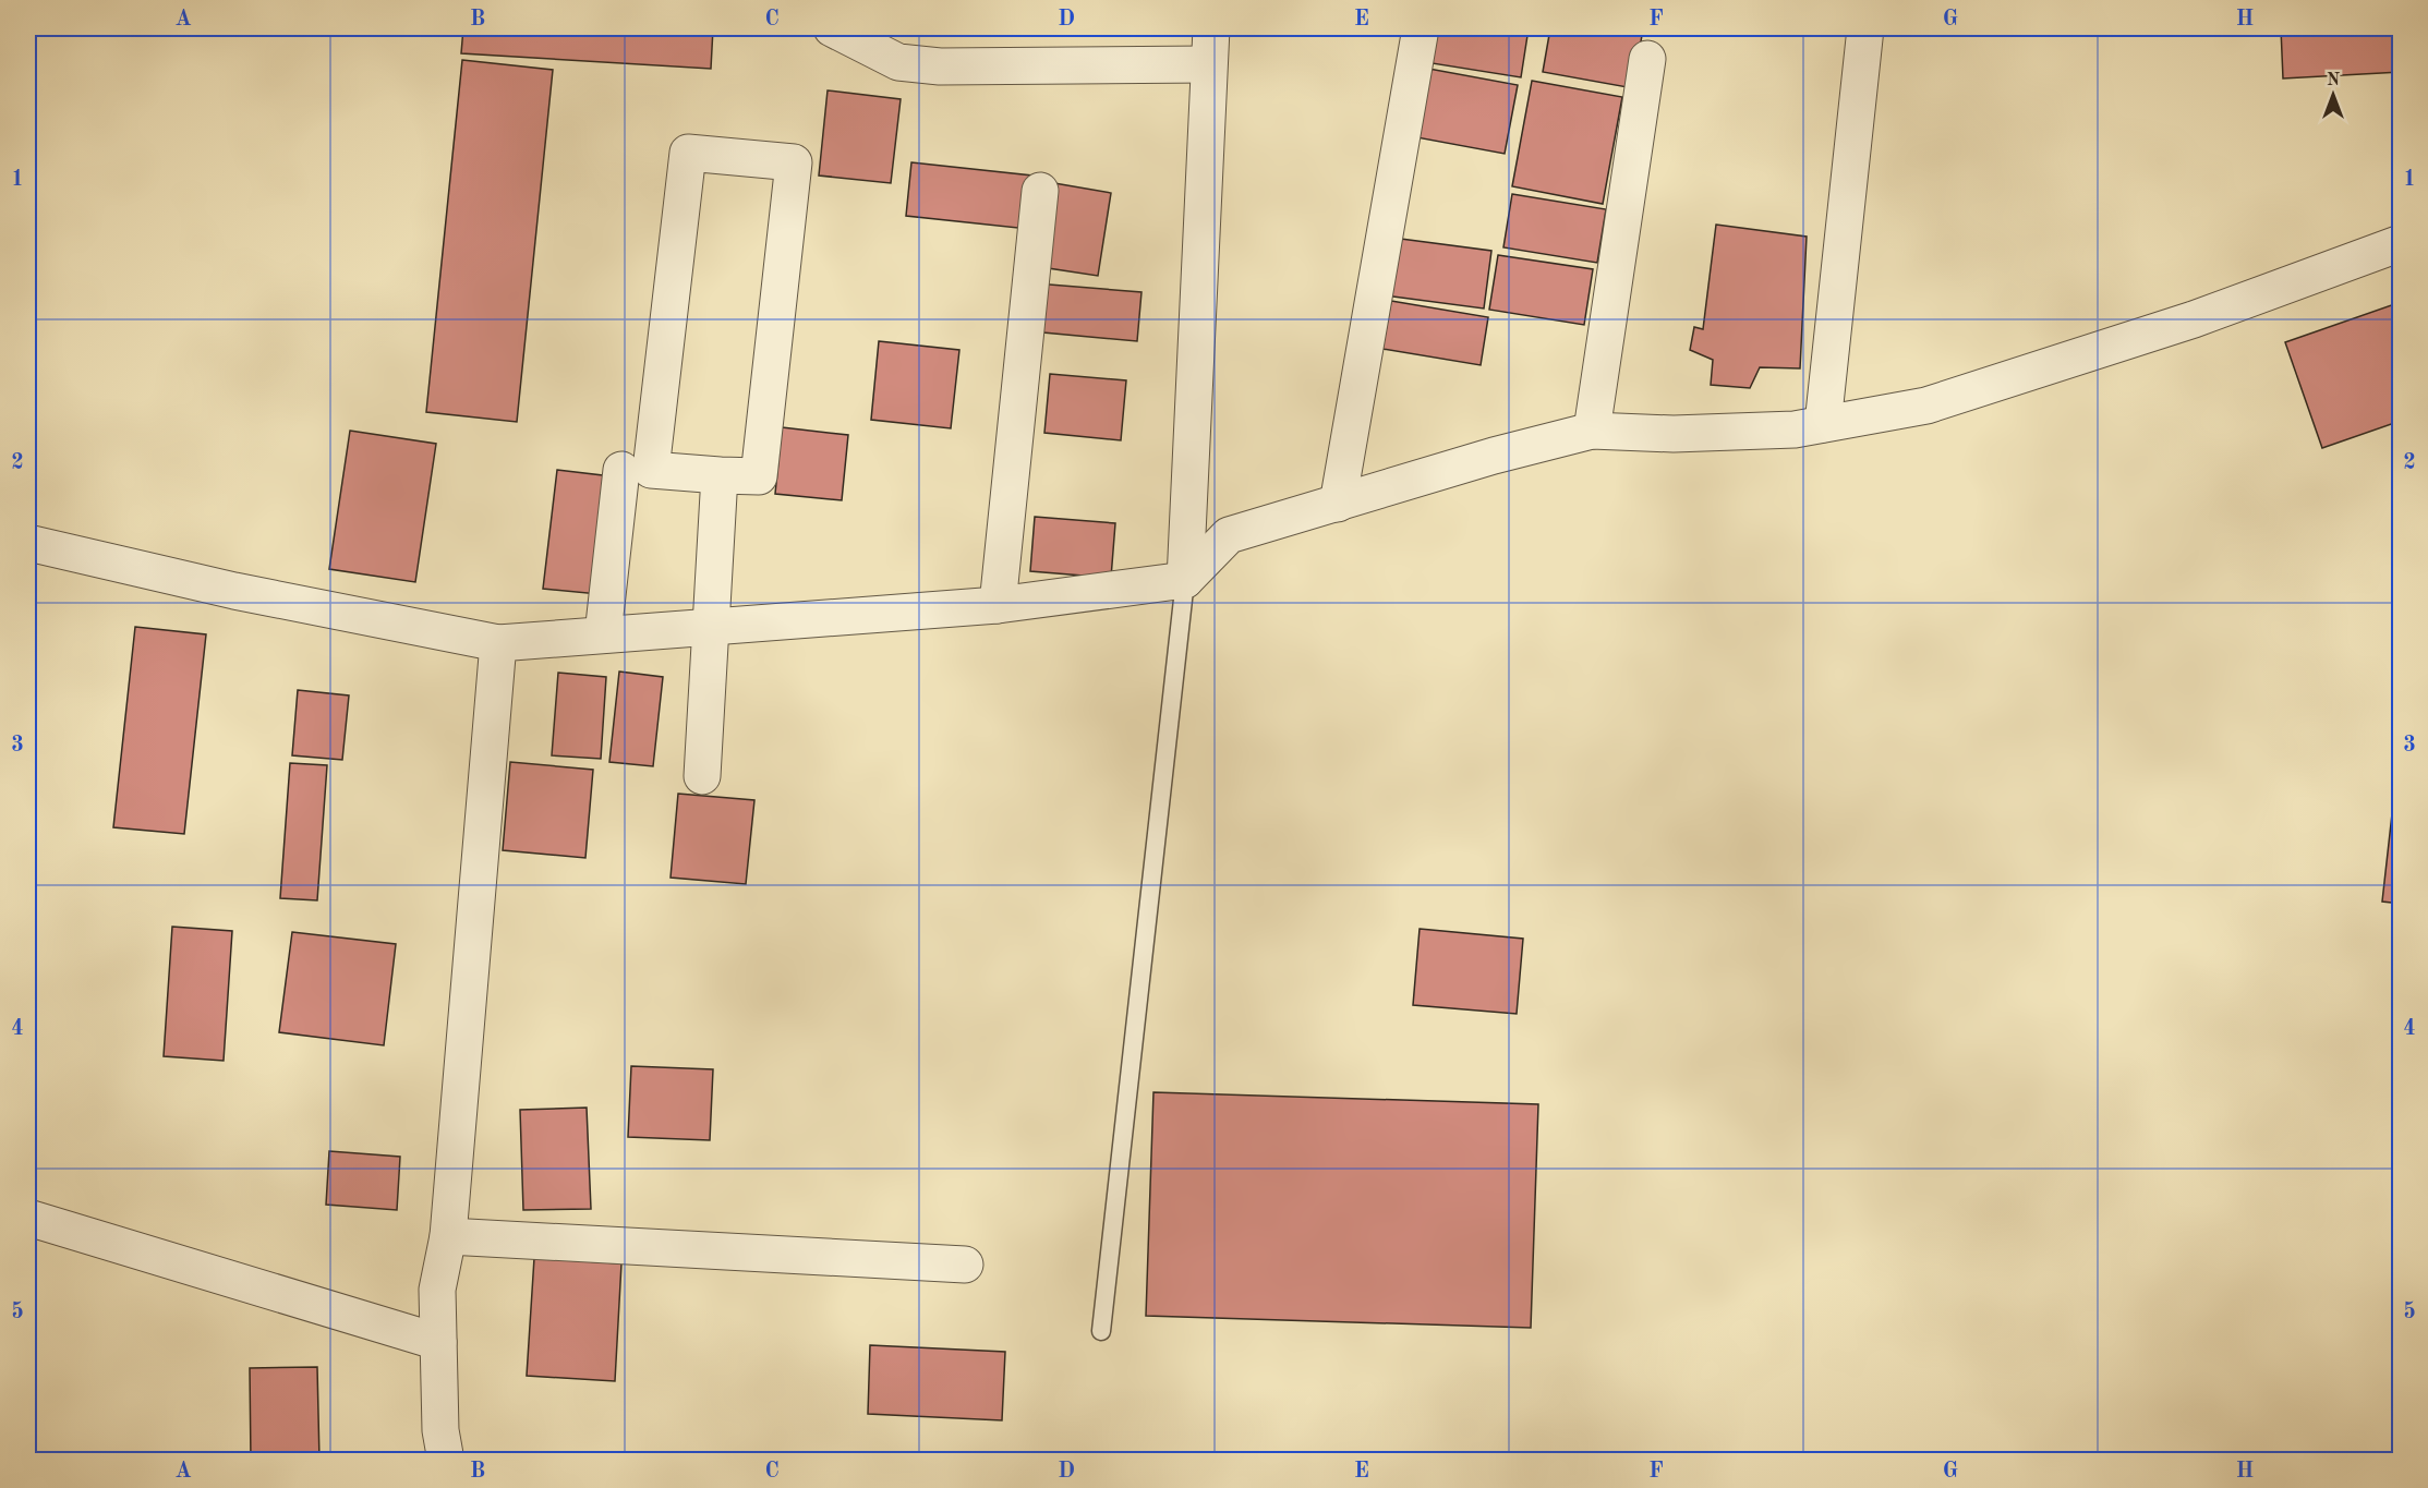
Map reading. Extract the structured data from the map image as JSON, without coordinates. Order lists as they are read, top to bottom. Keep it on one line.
{"north":"top","grid":{"columns":["A","B","C","D","E","F","G","H"],"rows":["1","2","3","4","5"]}}
